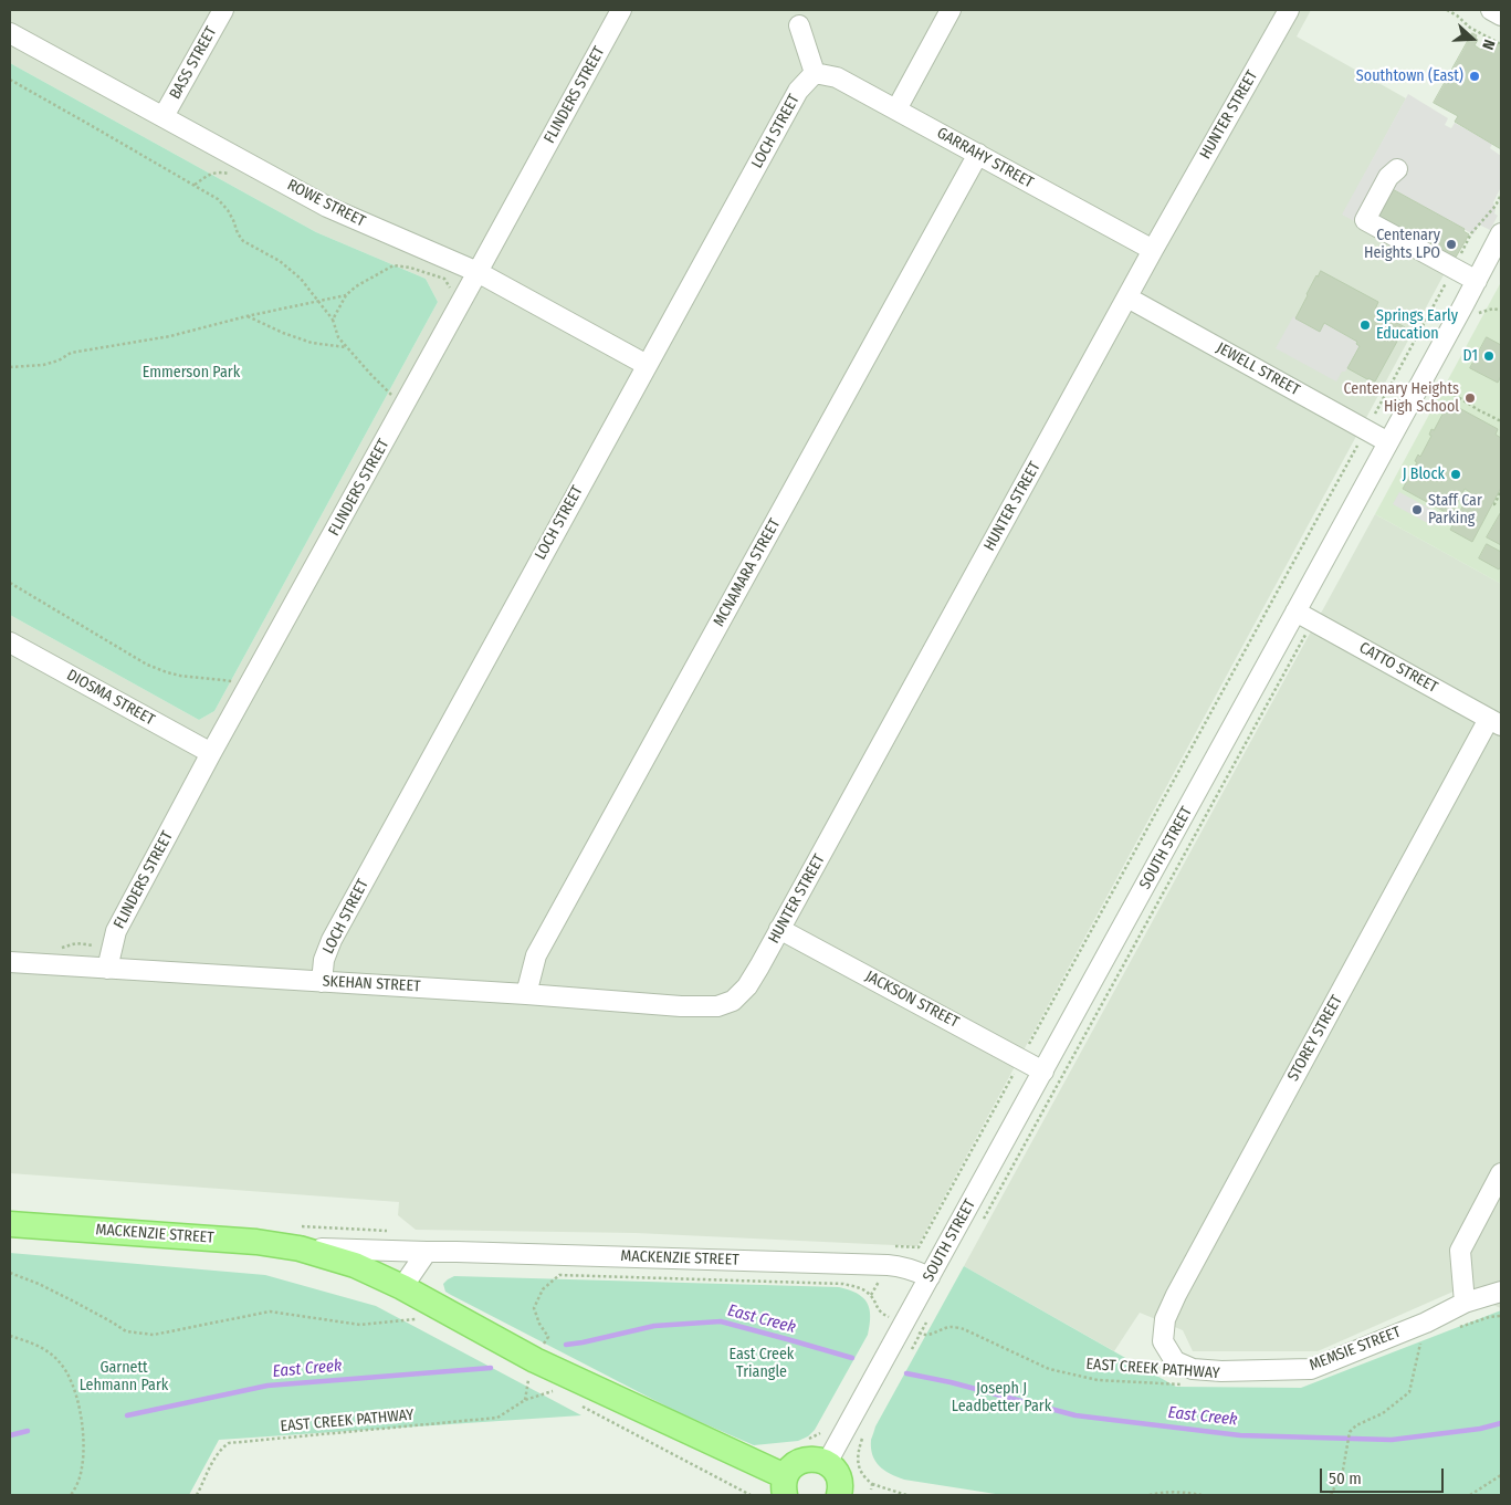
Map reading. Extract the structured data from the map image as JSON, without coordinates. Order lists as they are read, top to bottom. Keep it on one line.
{"streets":{"main road":["MACKENZIE STREET"],"street":["BASS STREET","FLINDERS STREET","HUNTER STREET","LOCH STREET","GARRAHY STREET","ROWE STREET","JEWELL STREET","MCNAMARA STREET","CATTO STREET","DIOSMA STREET","SOUTH STREET","SKEHAN STREET","JACKSON STREET","STOREY STREET","MEMSIE STREET"],"path":["EAST CREEK PATHWAY"]},"crossings":[["BASS STREET","ROWE STREET"],["FLINDERS STREET","ROWE STREET"],["FLINDERS STREET","DIOSMA STREET"],["FLINDERS STREET","SKEHAN STREET"],["HUNTER STREET","GARRAHY STREET"],["HUNTER STREET","JEWELL STREET"],["HUNTER STREET","SKEHAN STREET"],["HUNTER STREET","JACKSON STREET"],["LOCH STREET","GARRAHY STREET"],["LOCH STREET","ROWE STREET"],["LOCH STREET","SKEHAN STREET"],["GARRAHY STREET","MCNAMARA STREET"],["JEWELL STREET","SOUTH STREET"],["MCNAMARA STREET","SKEHAN STREET"],["CATTO STREET","SOUTH STREET"],["CATTO STREET","STOREY STREET"],["SOUTH STREET","JACKSON STREET"],["SOUTH STREET","MACKENZIE STREET"],["SOUTH STREET","EAST CREEK PATHWAY"],["STOREY STREET","MEMSIE STREET"]],"water":["East Creek"],"parks":["Emmerson Park","East Creek Triangle","Garnett Lehmann Park","Joseph J Leadbetter Park"],"places":["Southtown (East)","Centenary Heights LPO","Springs Early Education","D1","Centenary Heights High School","J Block","Staff Car Parking"],"scale_bar":"50 m","north":"right"}
